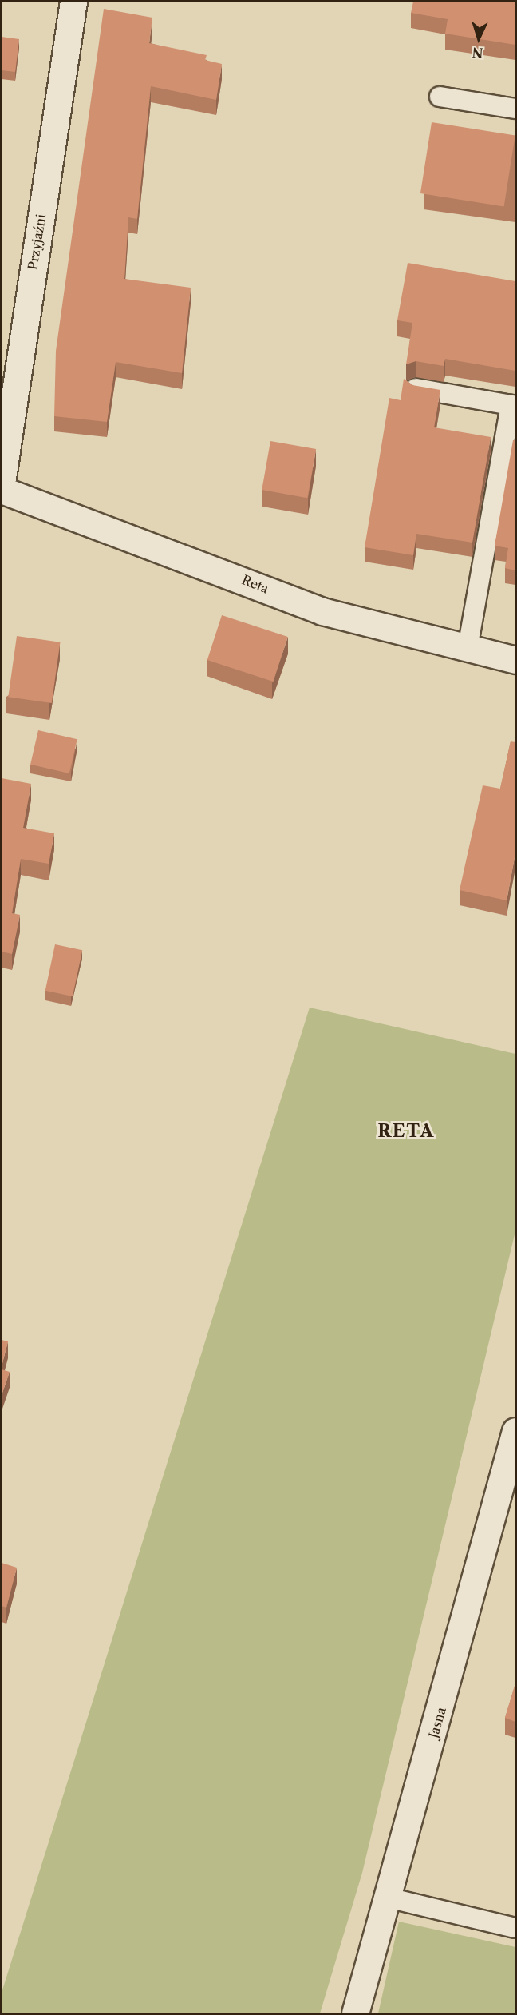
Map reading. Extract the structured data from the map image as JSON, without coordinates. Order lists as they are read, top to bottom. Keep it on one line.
{"streets":{"street":["Przyjaźni","Reta","Jasna"]},"districts":["RETA"],"north":"bottom"}
